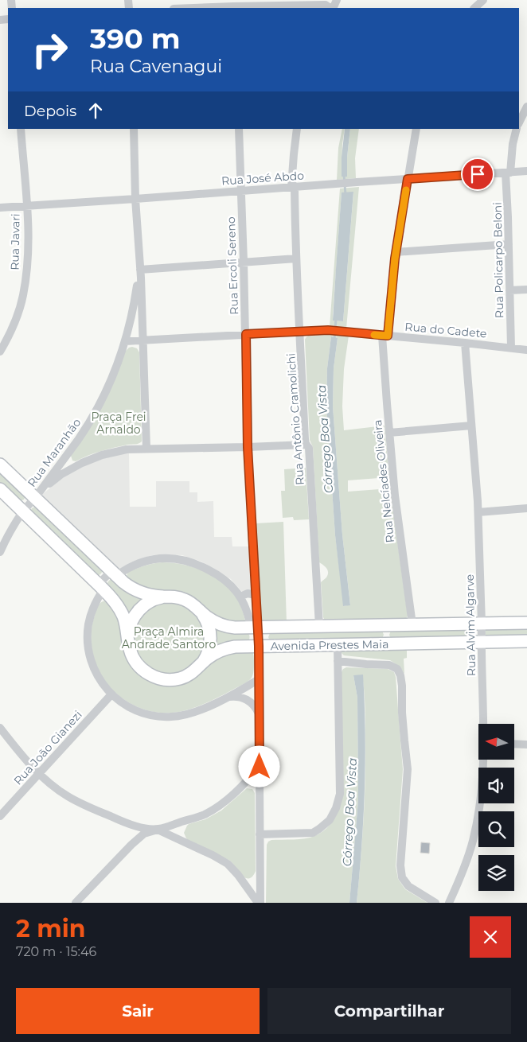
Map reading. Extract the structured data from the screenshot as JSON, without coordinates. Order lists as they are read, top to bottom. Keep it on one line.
{"streets":{"street":["Rua José Abdo","Rua Javari","Rua Policarpo Beloni","Rua Ercoli Sereno","Rua do Cadete","Rua Antônio Cramolichi","Rua Maranhão","Rua Nelcíades Oliveira","Rua Alvim Algarve","Avenida Prestes Maia","Rua João Gianezi"]},"crossings":[["Rua José Abdo","Rua Javari"],["Rua José Abdo","Rua Policarpo Beloni"],["Rua José Abdo","Rua Ercoli Sereno"],["Rua José Abdo","Rua Antônio Cramolichi"],["Rua José Abdo","Rua Maranhão"],["Rua José Abdo","Rua Nelcíades Oliveira"],["Rua Policarpo Beloni","Rua do Cadete"],["Rua Ercoli Sereno","Rua do Cadete"],["Rua Ercoli Sereno","Avenida Prestes Maia"],["Rua do Cadete","Rua Antônio Cramolichi"],["Rua do Cadete","Rua Maranhão"],["Rua do Cadete","Rua Nelcíades Oliveira"],["Rua do Cadete","Rua Alvim Algarve"],["Rua Antônio Cramolichi","Avenida Prestes Maia"],["Rua Maranhão","Avenida Prestes Maia"],["Rua Nelcíades Oliveira","Avenida Prestes Maia"],["Rua Alvim Algarve","Avenida Prestes Maia"]],"water":["Córrego Boa Vista"],"parks":["Praça Frei Arnaldo","Praça Almira Andrade Santoro"],"north":"left","page":{"turn":["390 m","Rua Cavenagui"],"then":"Depois","heading":["2 min","720 m · 15:46"],"buttons":["Sair","Compartilhar"]}}
